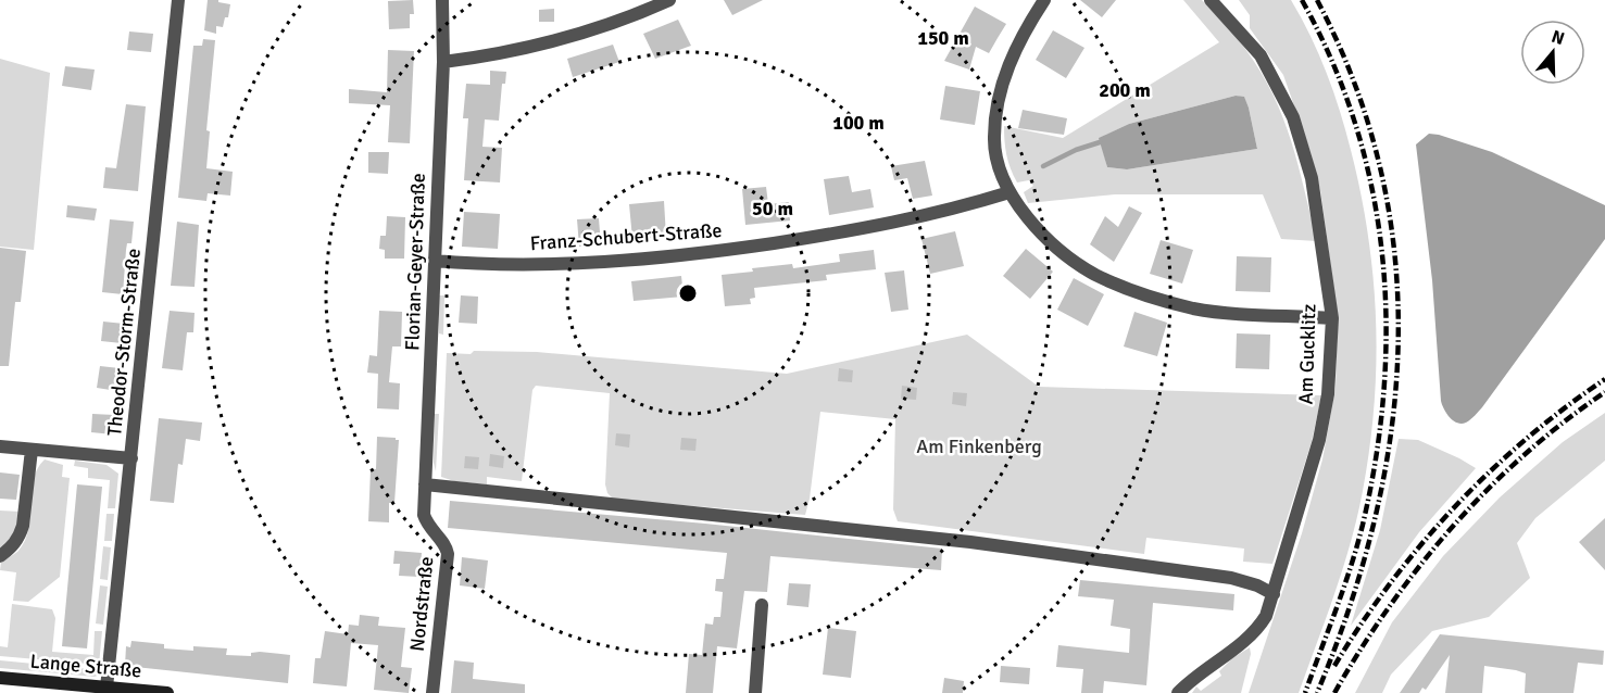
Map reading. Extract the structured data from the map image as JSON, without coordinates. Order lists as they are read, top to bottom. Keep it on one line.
{"streets":{"street":["Franz-Schubert-Straße","Florian-Geyer-Straße","Theodor-Storm-Straße","Am Gucklitz","Nordstraße","Lange Straße"]},"crossings":[["Franz-Schubert-Straße","Florian-Geyer-Straße"],["Florian-Geyer-Straße","Nordstraße"],["Theodor-Storm-Straße","Lange Straße"]],"parks":["Am Finkenberg"],"north":"top","rings":["150 m","200 m","100 m","50 m"]}
